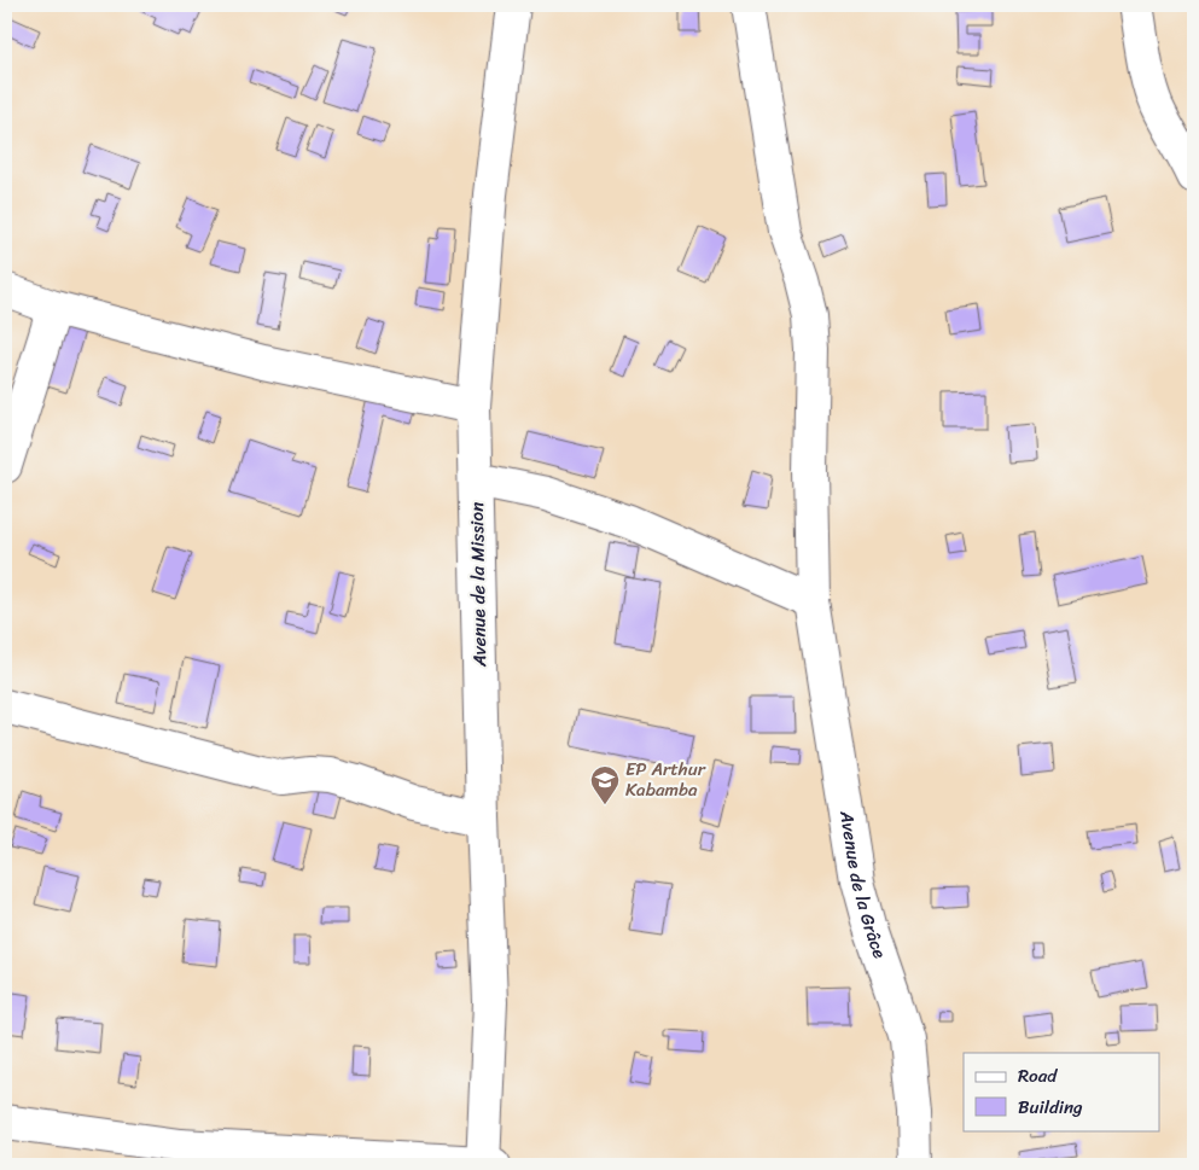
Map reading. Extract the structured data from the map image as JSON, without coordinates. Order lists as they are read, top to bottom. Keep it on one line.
{"streets":{"street":["Avenue de la Mission","Avenue de la Grâce"]},"places":{"school or university":["EP Arthur Kabamba"]},"legend":["Road","Building"]}
